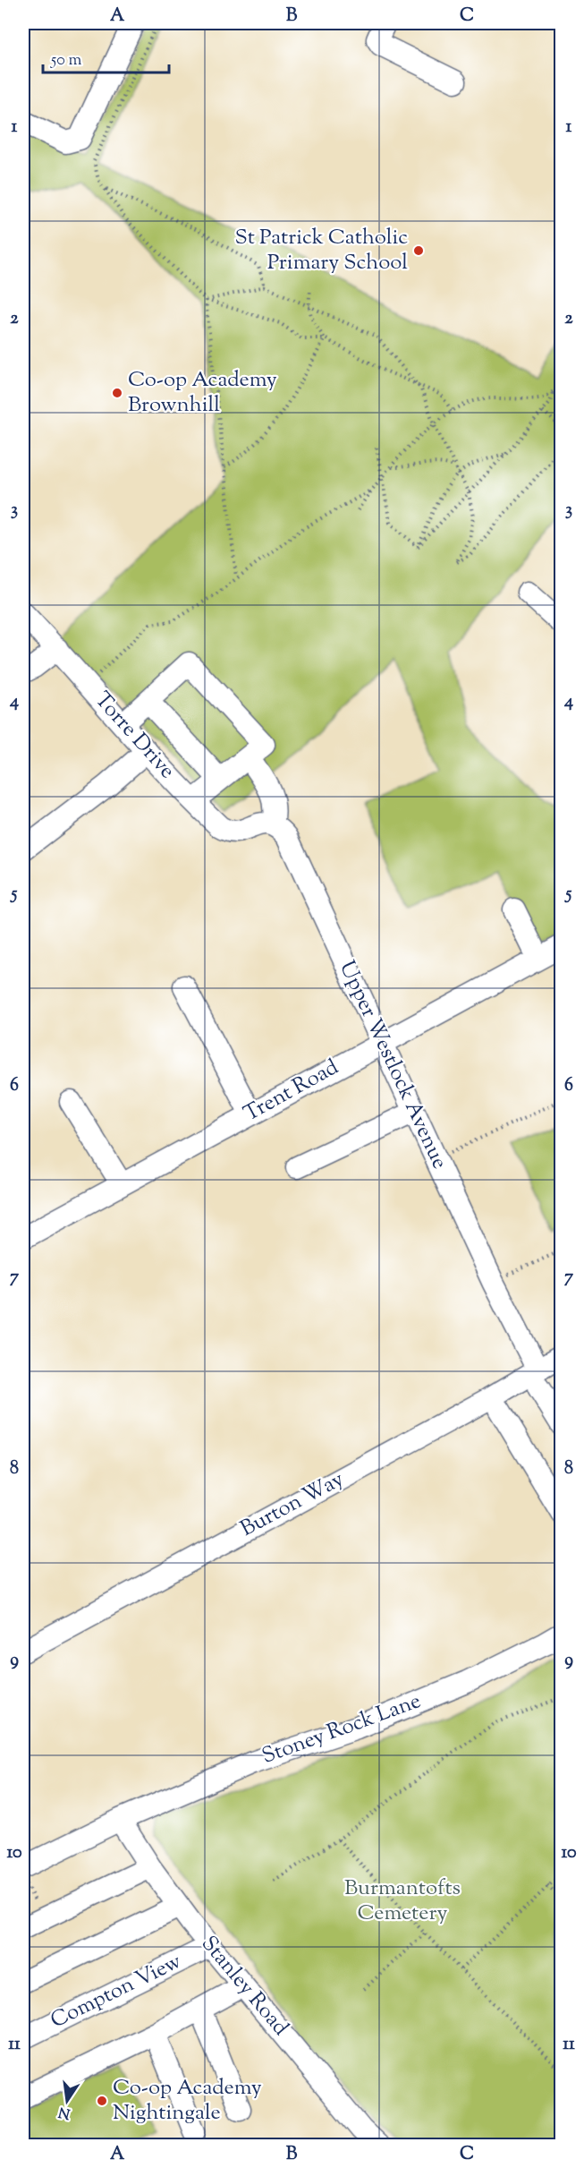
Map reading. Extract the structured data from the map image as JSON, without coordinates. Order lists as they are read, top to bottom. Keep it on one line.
{"streets":{"street":["Torre Drive","Upper Westlock Avenue","Trent Road","Burton Way","Stoney Rock Lane","Stanley Road","Compton View"]},"crossings":[["Torre Drive","Upper Westlock Avenue"],["Upper Westlock Avenue","Trent Road"],["Upper Westlock Avenue","Burton Way"],["Stoney Rock Lane","Stanley Road"],["Stanley Road","Compton View"]],"parks":["Burmantofts Cemetery"],"places":["St Patrick Catholic Primary School","Co-op Academy Brownhill","Co-op Academy Nightingale"],"scale_bar":"50 m","north":"bottom","grid":{"columns":["A","B","C"],"rows":["1","2","3","4","5","6","7","8","9","10","11"]}}
